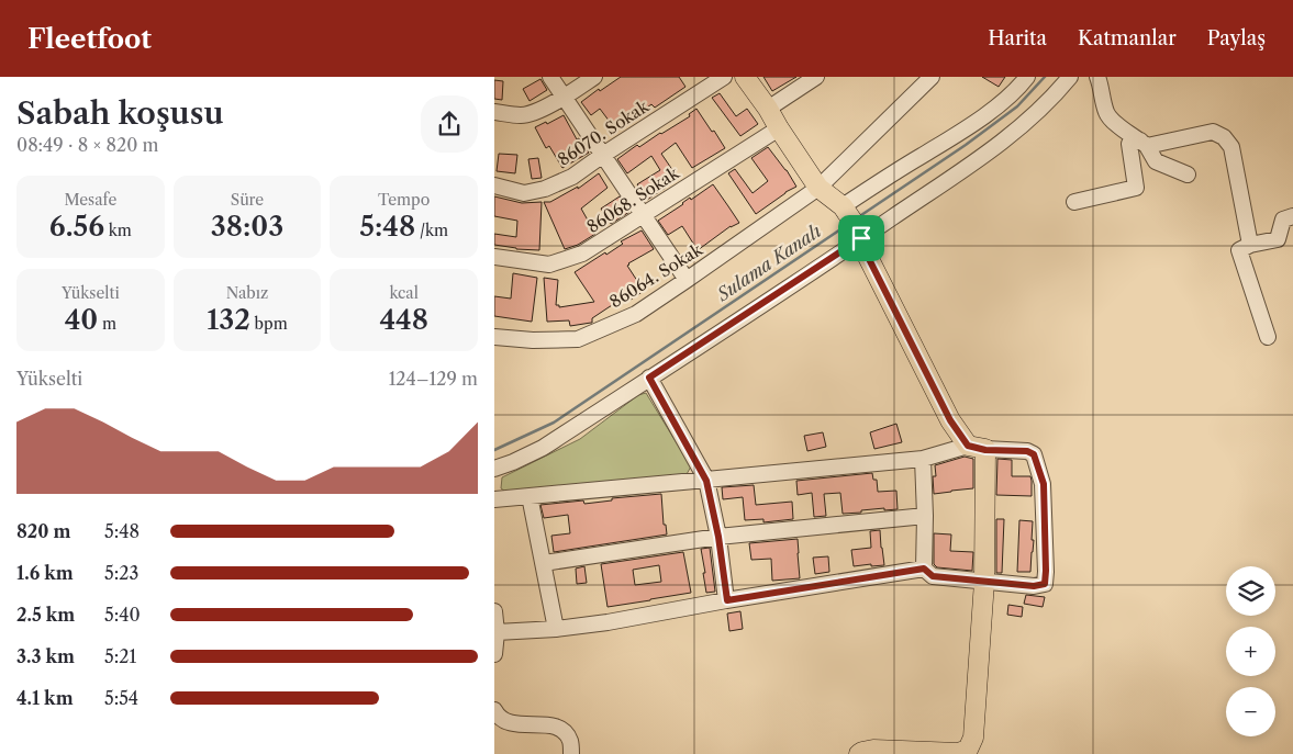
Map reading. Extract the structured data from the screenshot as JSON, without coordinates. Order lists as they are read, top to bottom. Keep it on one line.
{"streets":{"street":["86070. Sokak","86068. Sokak","86064. Sokak"]},"water":["Sulama Kanalı"],"page":{"header":"Fleetfoot","nav":["Harita","Katmanlar","Paylaş"],"heading":["Sabah koşusu","08:49 · 8 × 820 m"],"stats":[["Mesafe","6.56 km"],["Süre","38:03"],["Tempo","5:48 /km"],["Yükselti","40 m"],["Nabız","132 bpm"],["kcal","448"]],"chart":["Yükselti","124–129 m"],"list":[{"name":"820 m","note":"5:48"},{"name":"1.6 km","note":"5:23"},{"name":"2.5 km","note":"5:40"},{"name":"3.3 km","note":"5:21"},{"name":"4.1 km","note":"5:54"}],"map_buttons":["+","−"]}}
